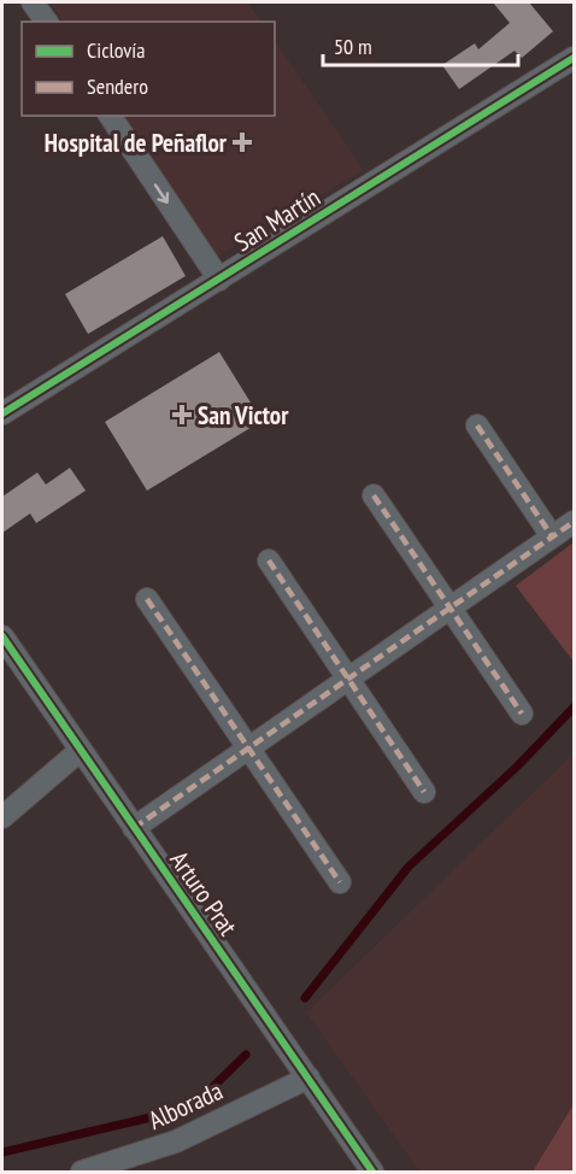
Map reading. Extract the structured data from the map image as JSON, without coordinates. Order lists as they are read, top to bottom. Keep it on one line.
{"streets":{"street":["San Martín","Arturo Prat","Alborada"]},"crossings":[["Arturo Prat","Alborada"]],"places":{"health":["Hospital de Peñaflor","San Victor"]},"legend":["Ciclovía","Sendero"],"scale_bar":"50 m"}
